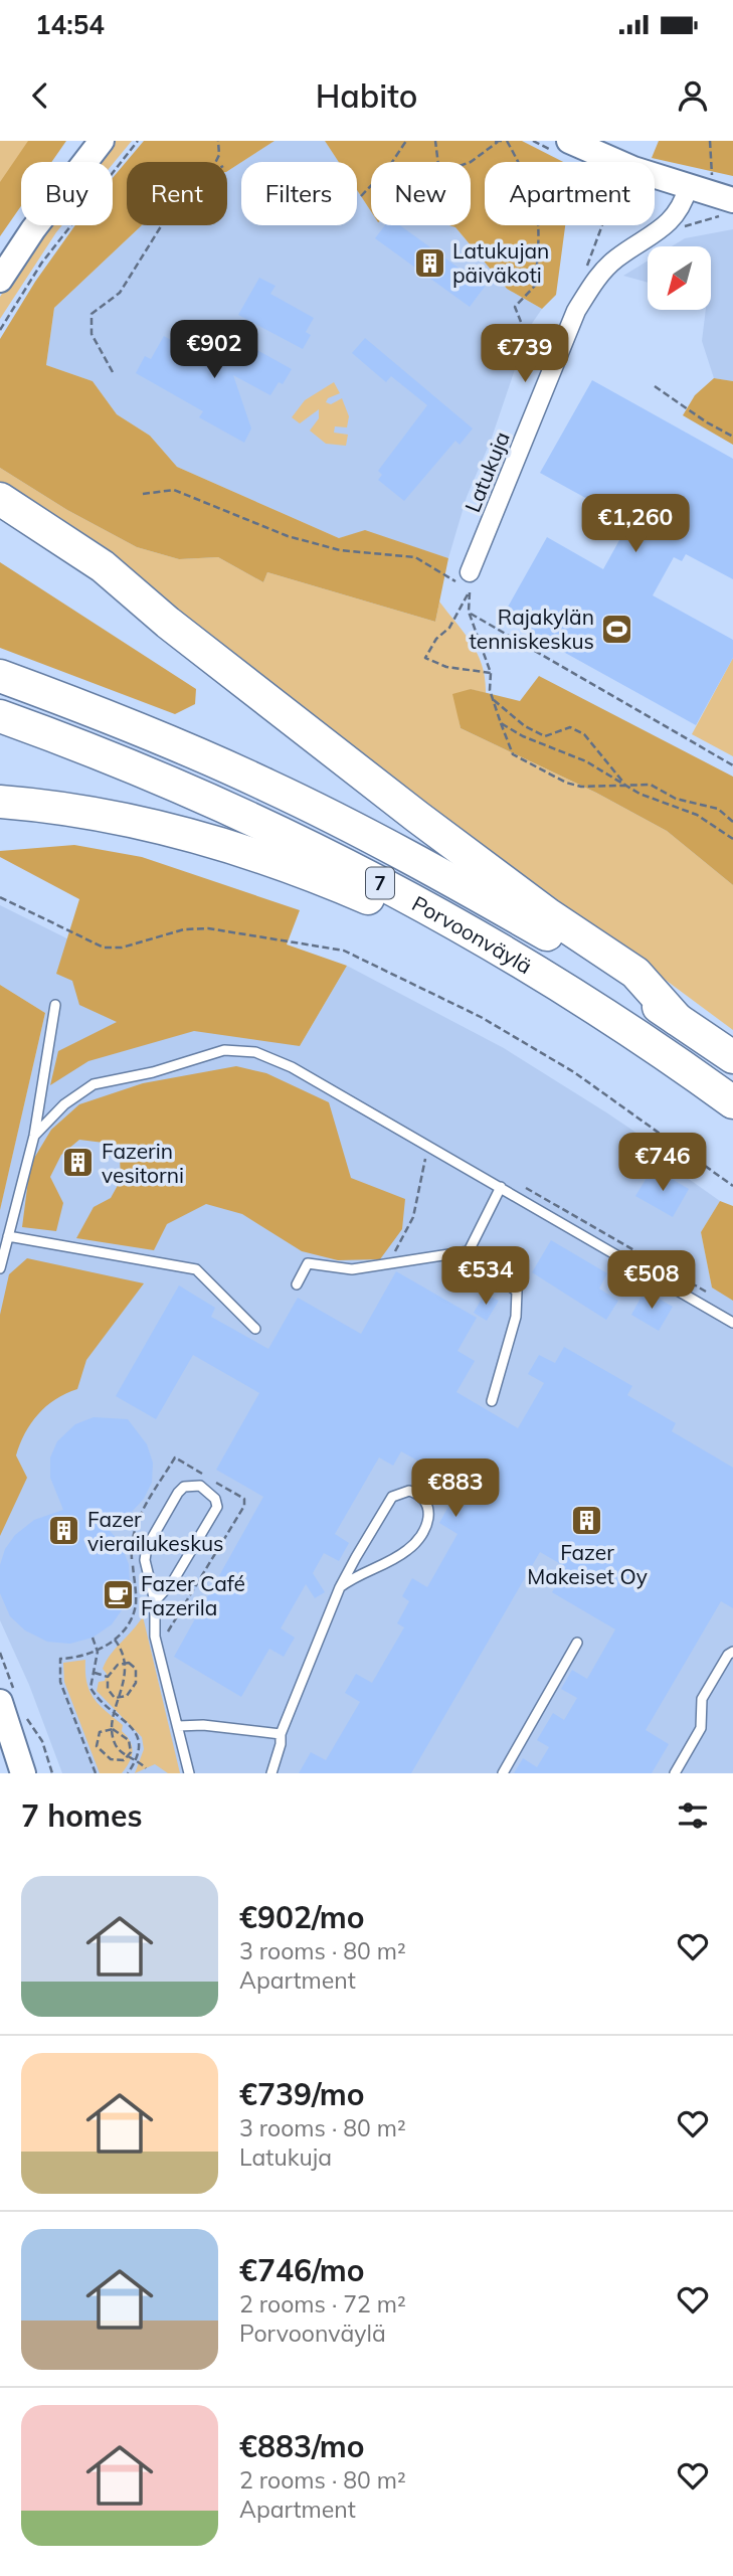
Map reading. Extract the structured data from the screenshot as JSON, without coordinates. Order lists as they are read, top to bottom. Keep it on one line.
{"streets":{"highway":["7","Porvoonväylä"],"street":["Latukuja"]},"places":{"building":["Latukujan päiväkoti","Fazerin vesitorni","Fazer Makeiset Oy","Fazer vierailukeskus"],"sports":["Rajakylän tenniskeskus"],"cafe":["Fazer Café Fazerila"]},"north":"bottom left","page":{"status":"14:54","header":"Habito","chip":["Buy","Rent","Filters","New","Apartment"],"price":["€902","€739","€1,260","€746","€534","€508","€883"],"heading":"7 homes","list":[{"name":"€902/mo","note":"3 rooms · 80 m² · Apartment"},{"name":"€739/mo","note":"3 rooms · 80 m² · Latukuja"},{"name":"€746/mo","note":"2 rooms · 72 m² · Porvoonväylä"},{"name":"€883/mo","note":"2 rooms · 80 m² · Apartment"}]}}
